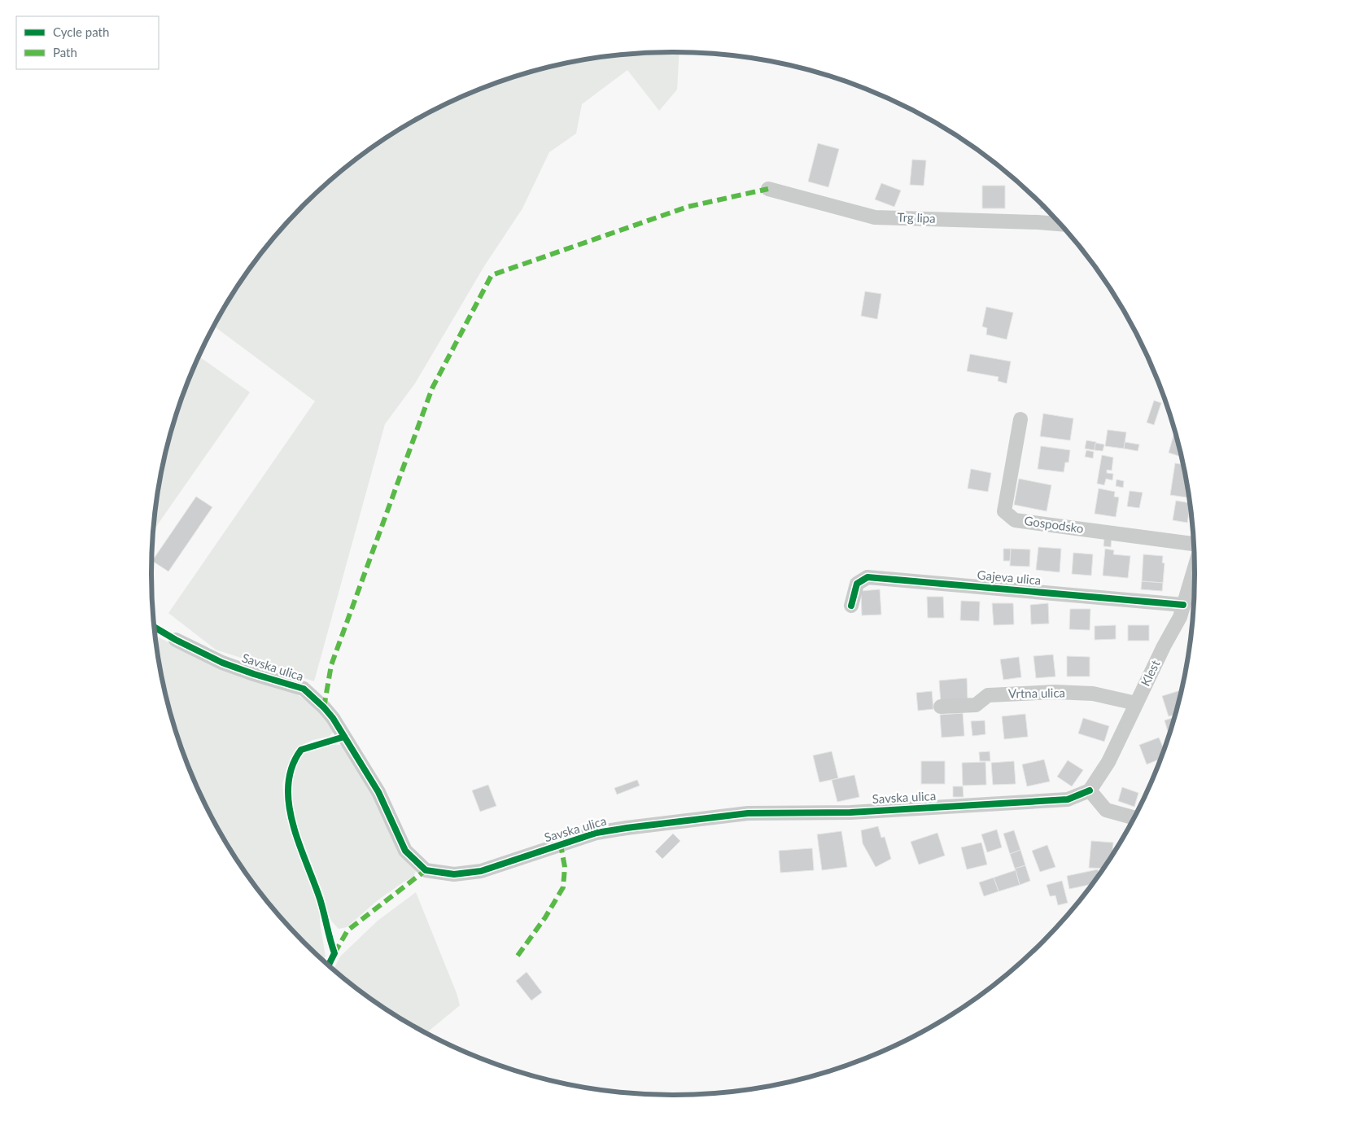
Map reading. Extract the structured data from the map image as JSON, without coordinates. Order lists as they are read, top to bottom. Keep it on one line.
{"streets":{"street":["Trg lipa","Gospodsko","Gajeva ulica","Savska ulica","Klest","Vrtna ulica"]},"crossings":[["Gajeva ulica","Klest"],["Savska ulica","Klest"],["Klest","Vrtna ulica"]],"legend":["Cycle path","Path"]}
